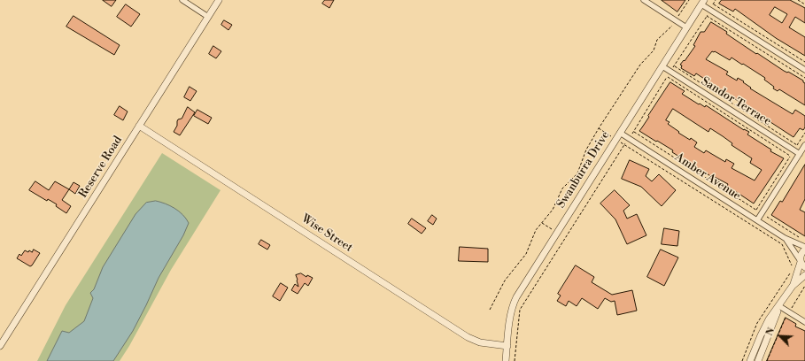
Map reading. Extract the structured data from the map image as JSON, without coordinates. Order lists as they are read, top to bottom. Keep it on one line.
{"streets":{"street":["Sandor Terrace","Reserve Road","Swanburra Drive","Amber Avenue","Wise Street"]},"crossings":[["Sandor Terrace","Swanburra Drive"],["Reserve Road","Wise Street"],["Swanburra Drive","Amber Avenue"],["Swanburra Drive","Wise Street"]],"north":"top left"}
